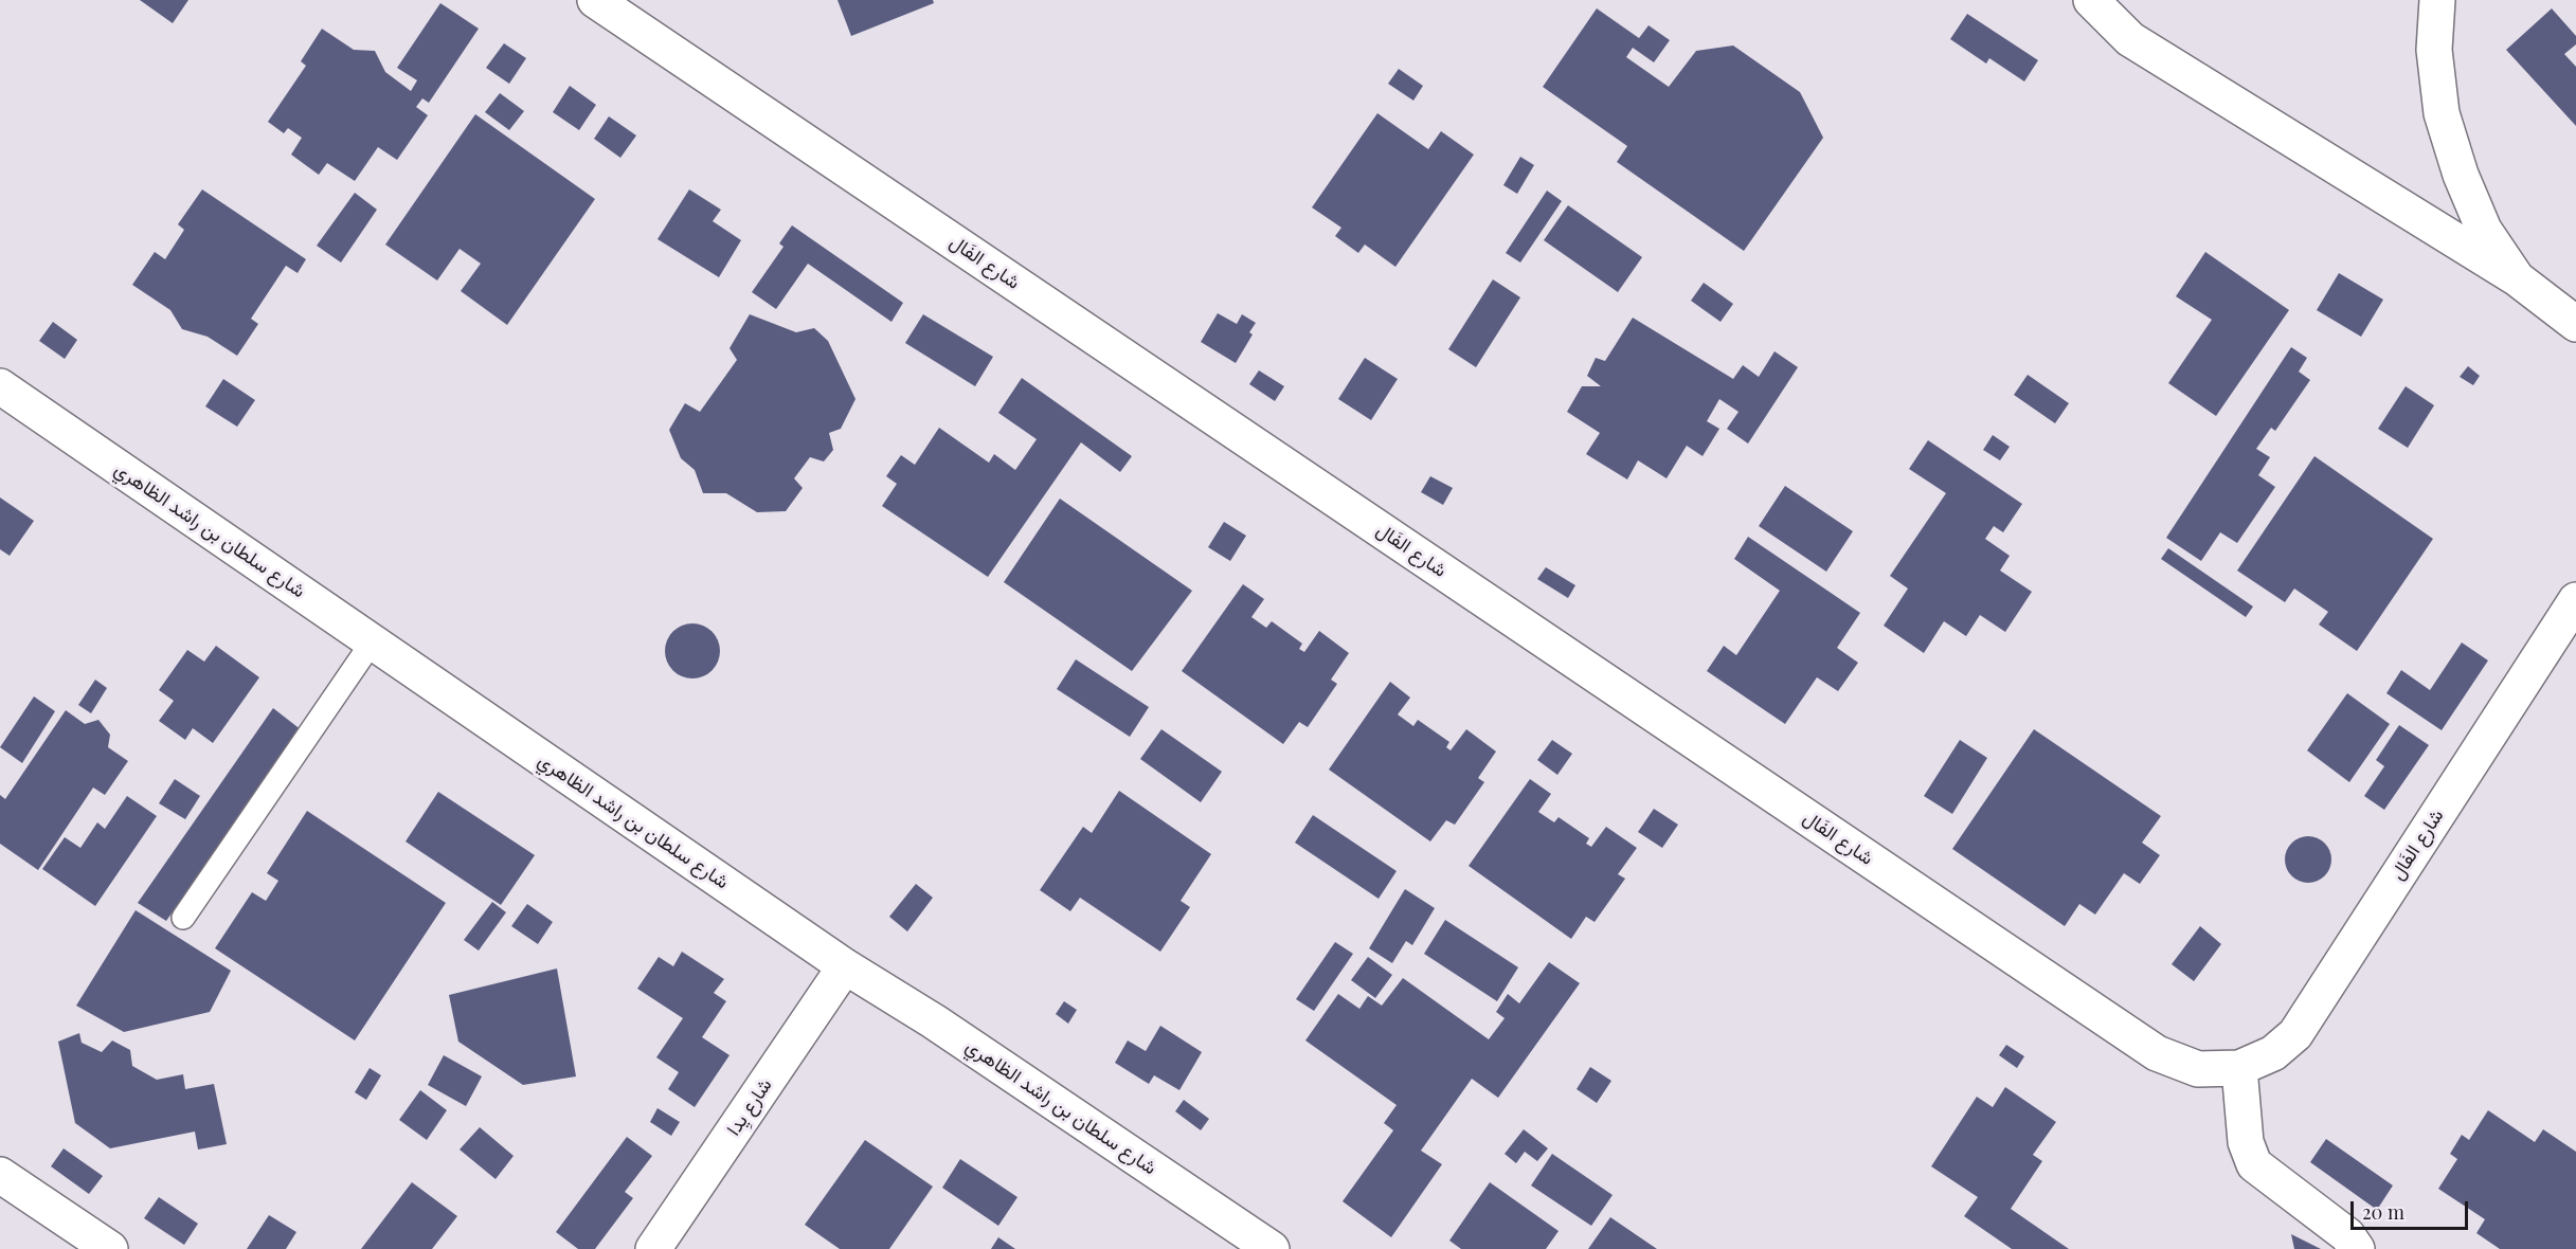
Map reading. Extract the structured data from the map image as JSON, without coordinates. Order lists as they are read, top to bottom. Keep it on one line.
{"streets":{"street":["شارع الفَال","شارع سلطان بن راشد الظاهري","شارع يِدا"]},"crossings":[["شارع سلطان بن راشد الظاهري","شارع يِدا"]],"scale_bar":"20 m"}
